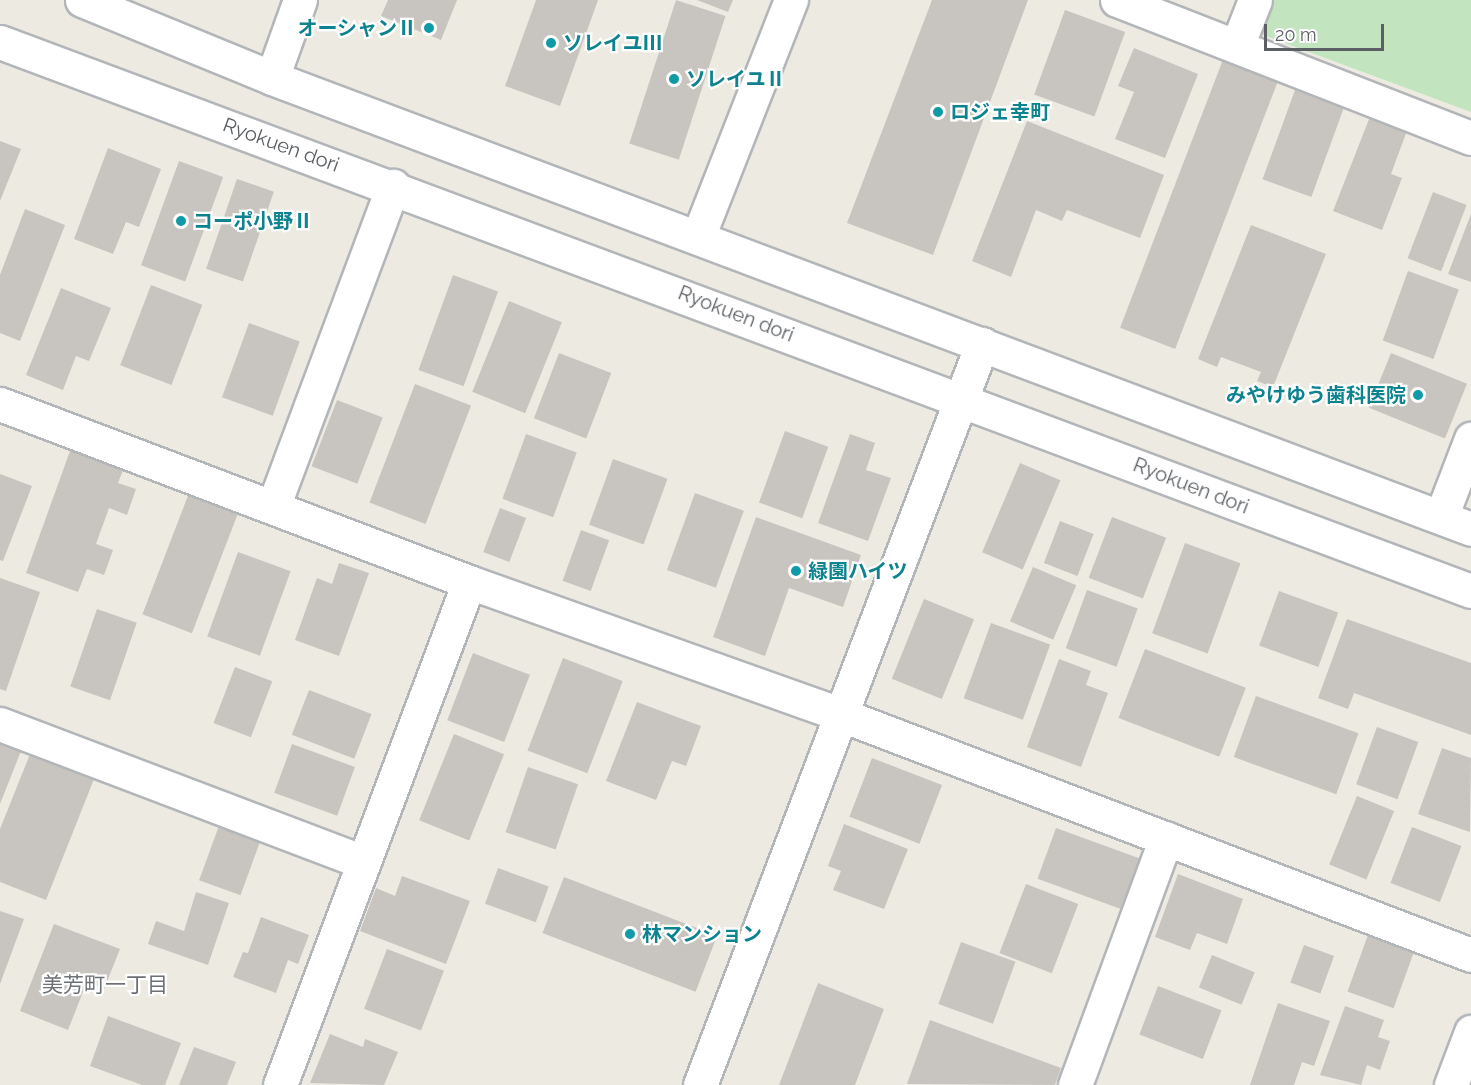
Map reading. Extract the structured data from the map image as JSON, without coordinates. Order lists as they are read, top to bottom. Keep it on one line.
{"streets":{"street":["Ryokuen dori"]},"districts":["美芳町一丁目"],"places":["オーシャンⅡ","ソレイユⅢ","ソレイユⅡ","ロジェ幸町","コーポ小野Ⅱ","みやけゆう歯科医院","緑園ハイツ","林マンション"],"scale_bar":"20 m"}
